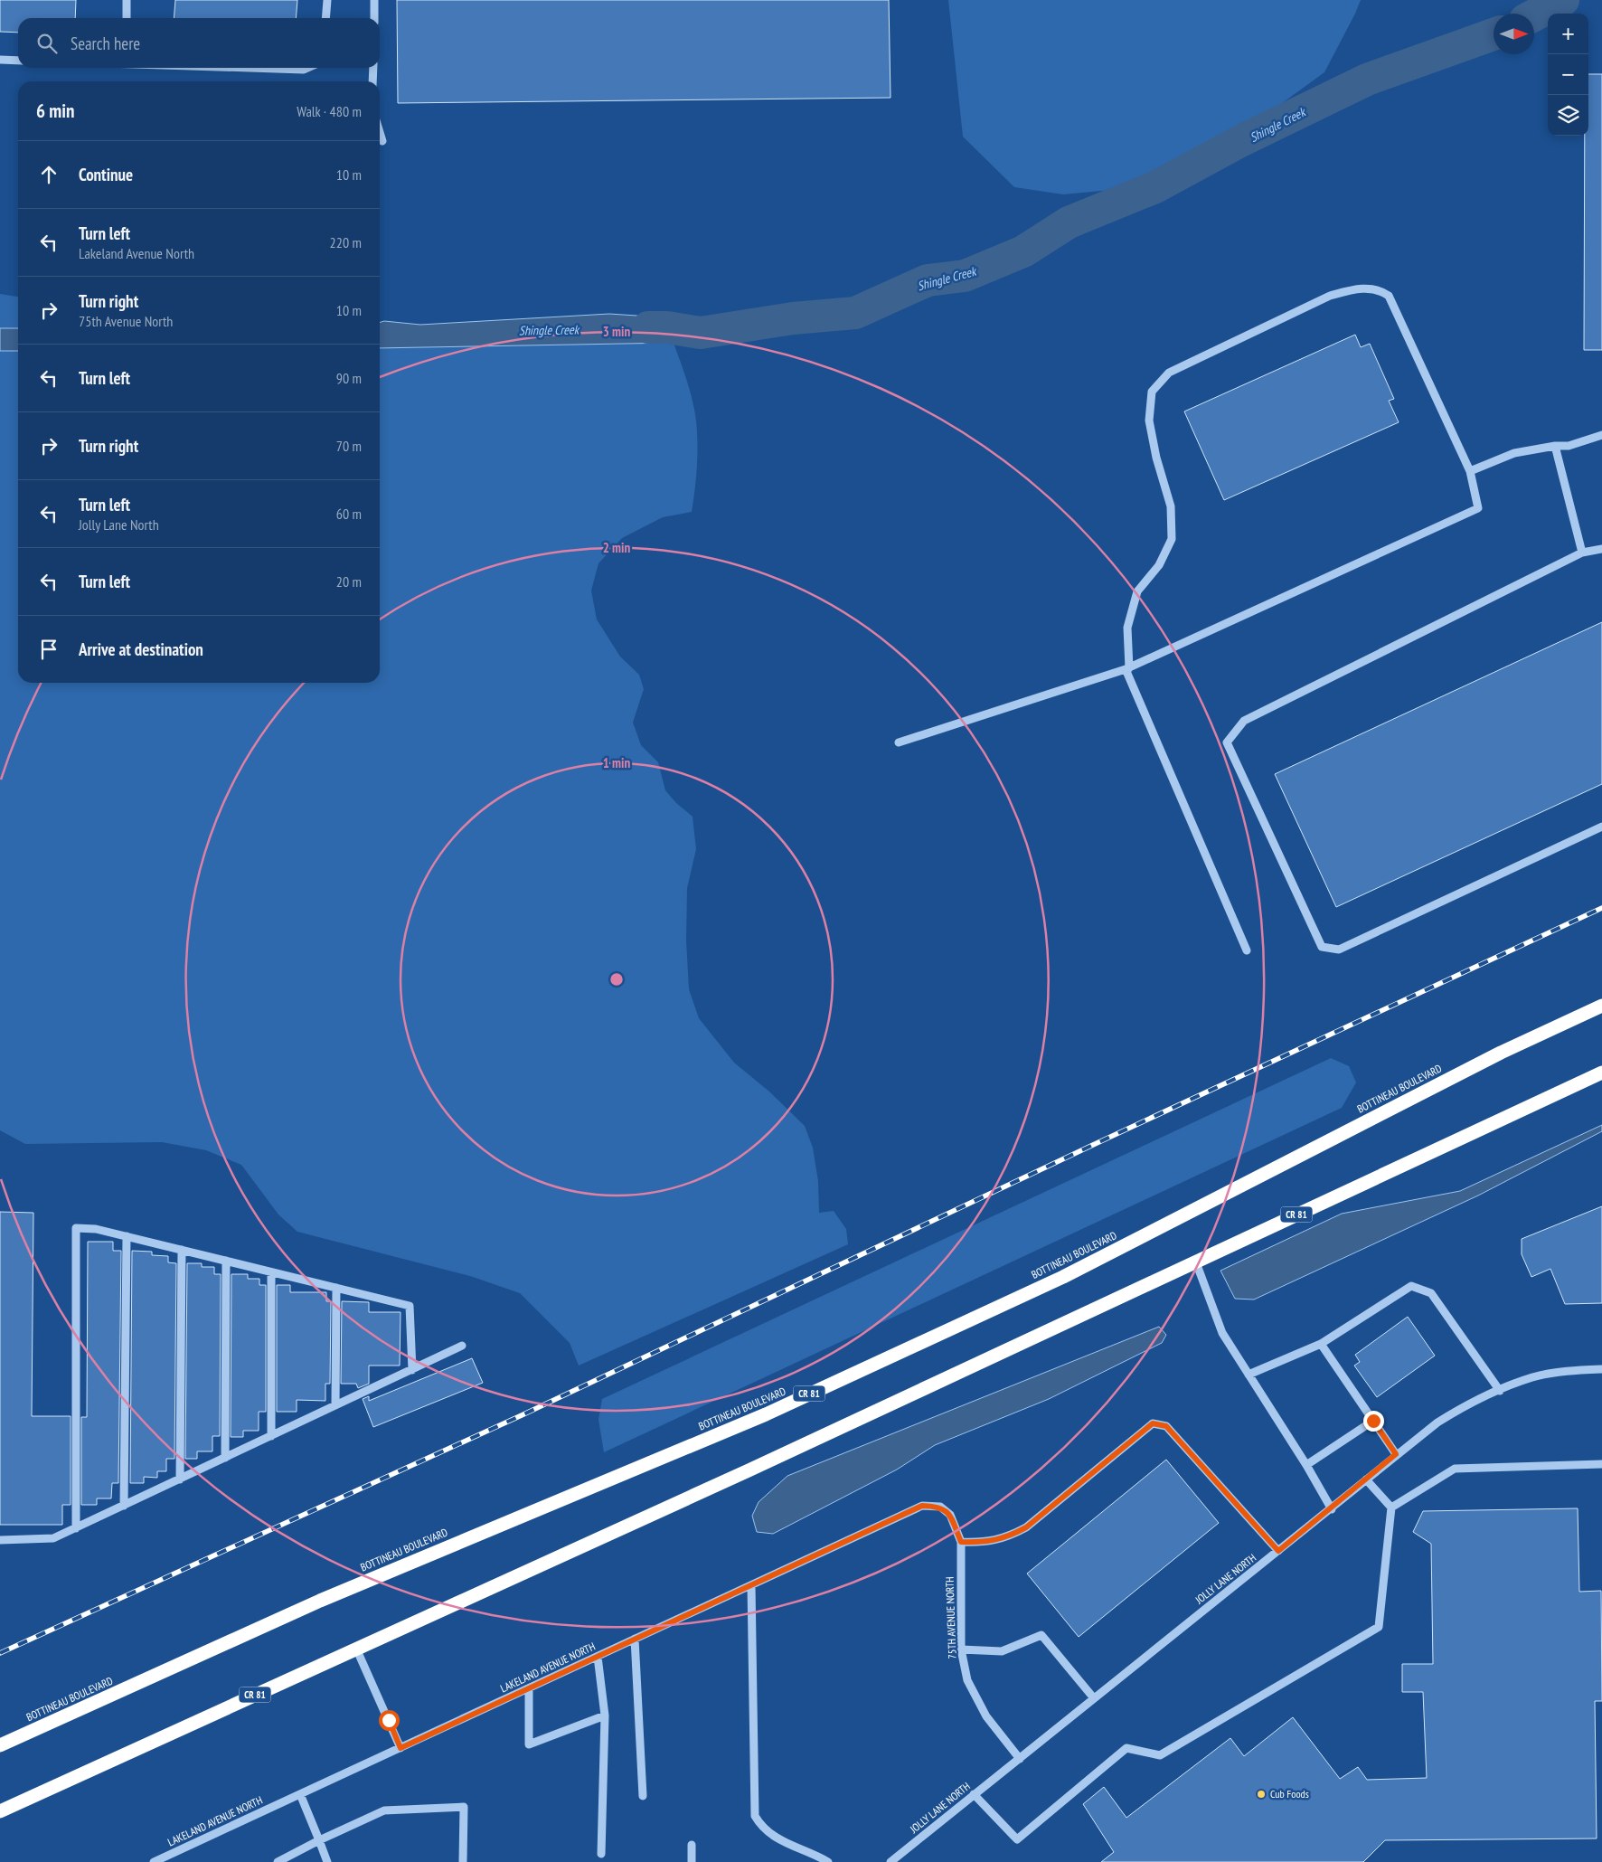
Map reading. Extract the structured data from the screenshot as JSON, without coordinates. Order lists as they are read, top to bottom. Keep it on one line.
{"streets":{"highway":["BOTTINEAU BOULEVARD","CR 81"],"street":["JOLLY LANE NORTH","75TH AVENUE NORTH","LAKELAND AVENUE NORTH"]},"crossings":[["JOLLY LANE NORTH","75TH AVENUE NORTH"],["75TH AVENUE NORTH","LAKELAND AVENUE NORTH"]],"water":["Shingle Creek"],"places":["Cub Foods"],"north":"right","page":{"map_buttons":["+","−"],"search":"Search here","heading":["6 min","Walk · 480 m"],"list":[["Continue","10 m"],["Turn left","Lakeland Avenue North","220 m"],["Turn right","75th Avenue North","10 m"],["Turn left","90 m"],["Turn right","70 m"],["Turn left","Jolly Lane North","60 m"],["Turn left","20 m"],"Arrive at destination"]},"rings":["3 min","2 min","1 min"]}
